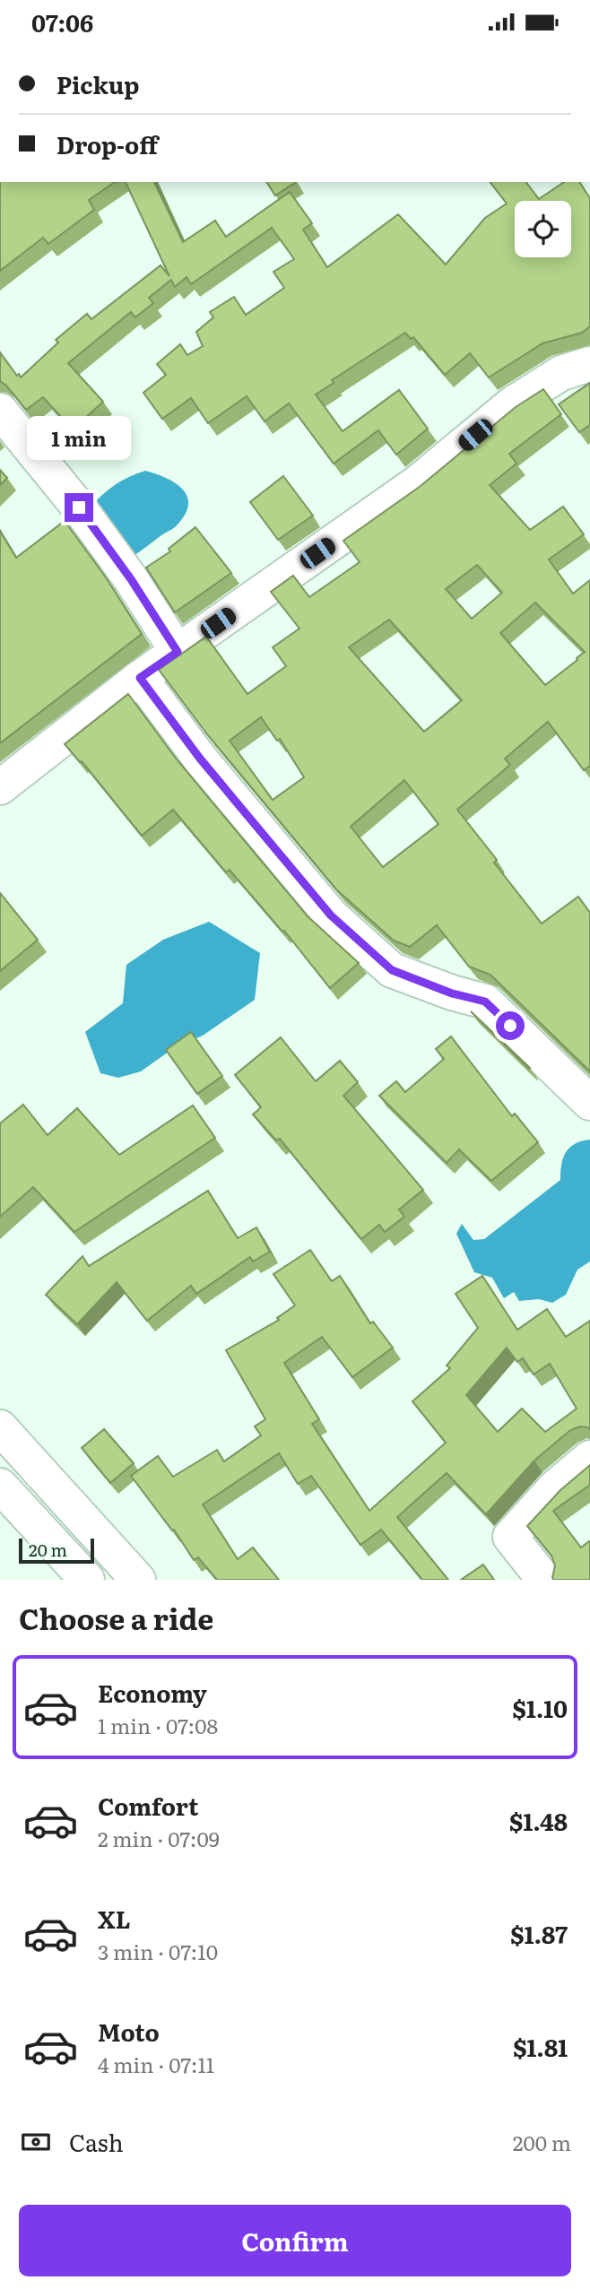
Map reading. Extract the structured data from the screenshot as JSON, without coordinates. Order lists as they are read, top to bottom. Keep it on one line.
{"scale_bar":"20 m","page":{"status":"07:06","banner":["Pickup","Drop-off"],"bubble":"1 min","scale":"20 m","heading":"Choose a ride","list":[{"name":"Economy","note":"1 min · 07:08","value":"$1.10"},{"name":"Comfort","note":"2 min · 07:09","value":"$1.48"},{"name":"XL","note":"3 min · 07:10","value":"$1.87"},{"name":"Moto","note":"4 min · 07:11","value":"$1.81"}],"pay":["Cash","200 m"],"buttons":"Confirm"}}
